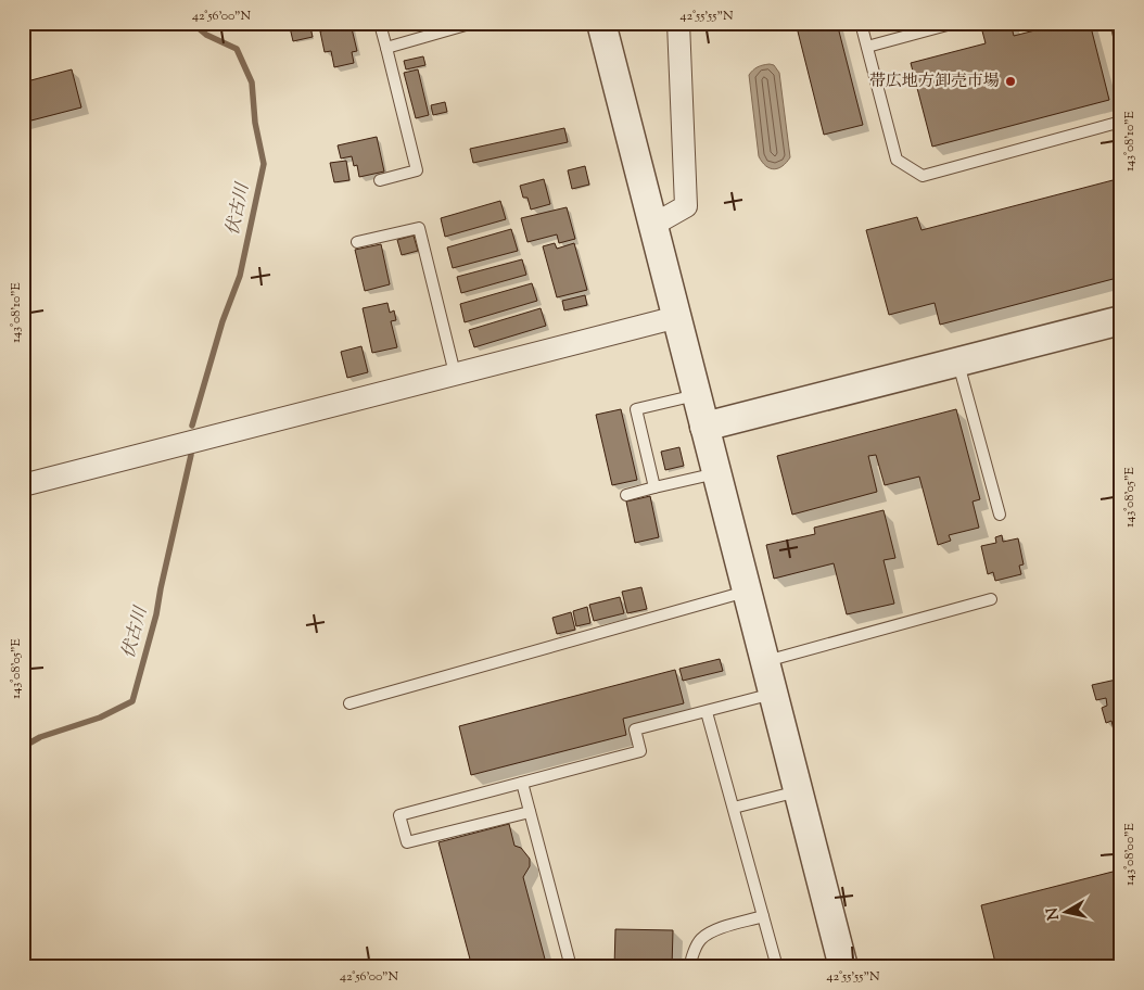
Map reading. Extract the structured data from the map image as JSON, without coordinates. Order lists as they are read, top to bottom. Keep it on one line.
{"water":["伏古川"],"places":["帯広地方卸売市場"],"north":"left","coordinates":["42°56'00\"N","42°55'55\"N","143°08'10\"E","143°08'05\"E","143°08'00\"E"]}
